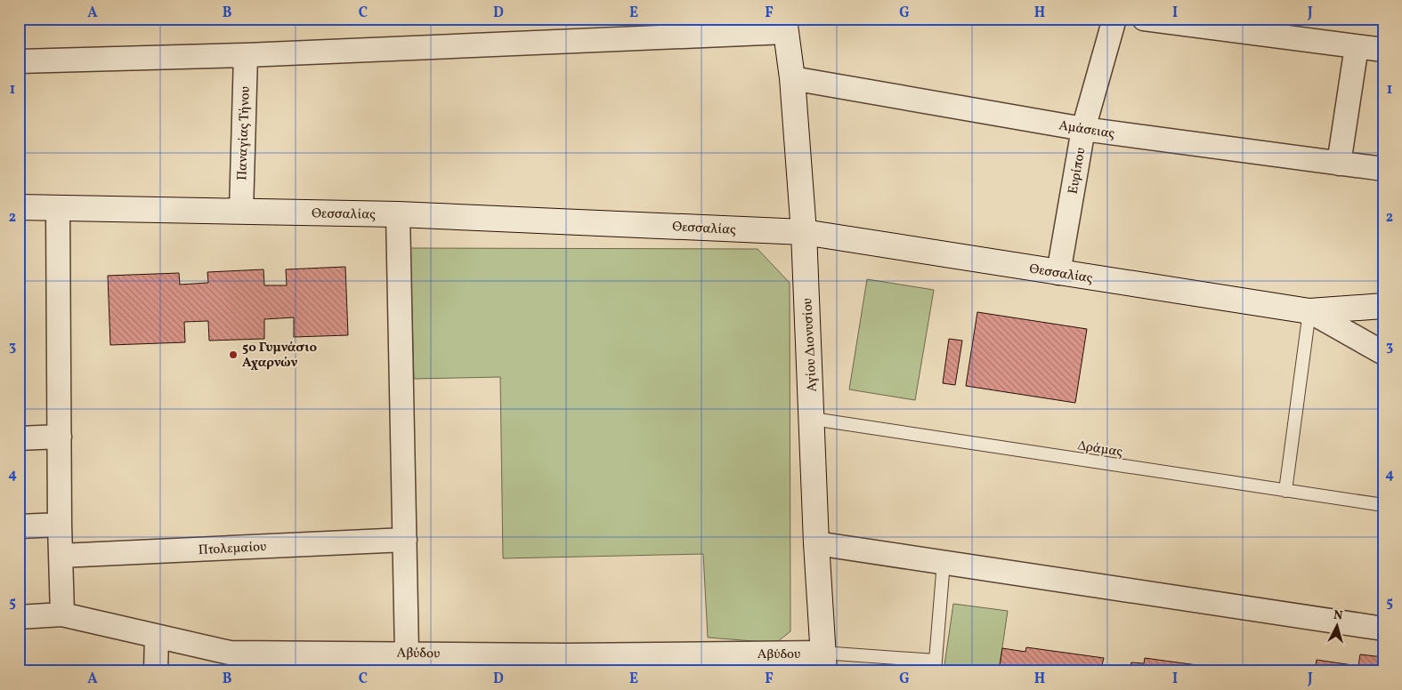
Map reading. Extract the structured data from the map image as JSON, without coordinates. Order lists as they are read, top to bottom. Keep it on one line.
{"streets":{"street":["Αμάσειας","Παναγίας Τήνου","Ευρίπου","Θεσσαλίας","Αγίου Διονυσίου","Πτολεμαίου","Αβύδου"],"lane":["Δράμας"]},"crossings":[["Αμάσειας","Ευρίπου"],["Αμάσειας","Αγίου Διονυσίου"],["Παναγίας Τήνου","Θεσσαλίας"],["Ευρίπου","Θεσσαλίας"],["Θεσσαλίας","Αγίου Διονυσίου"],["Αγίου Διονυσίου","Δράμας"],["Αγίου Διονυσίου","Αβύδου"]],"places":["5ο Γυμνάσιο Αχαρνών"],"north":"top","grid":{"columns":["A","B","C","D","E","F","G","H","I","J"],"rows":["1","2","3","4","5"]}}
